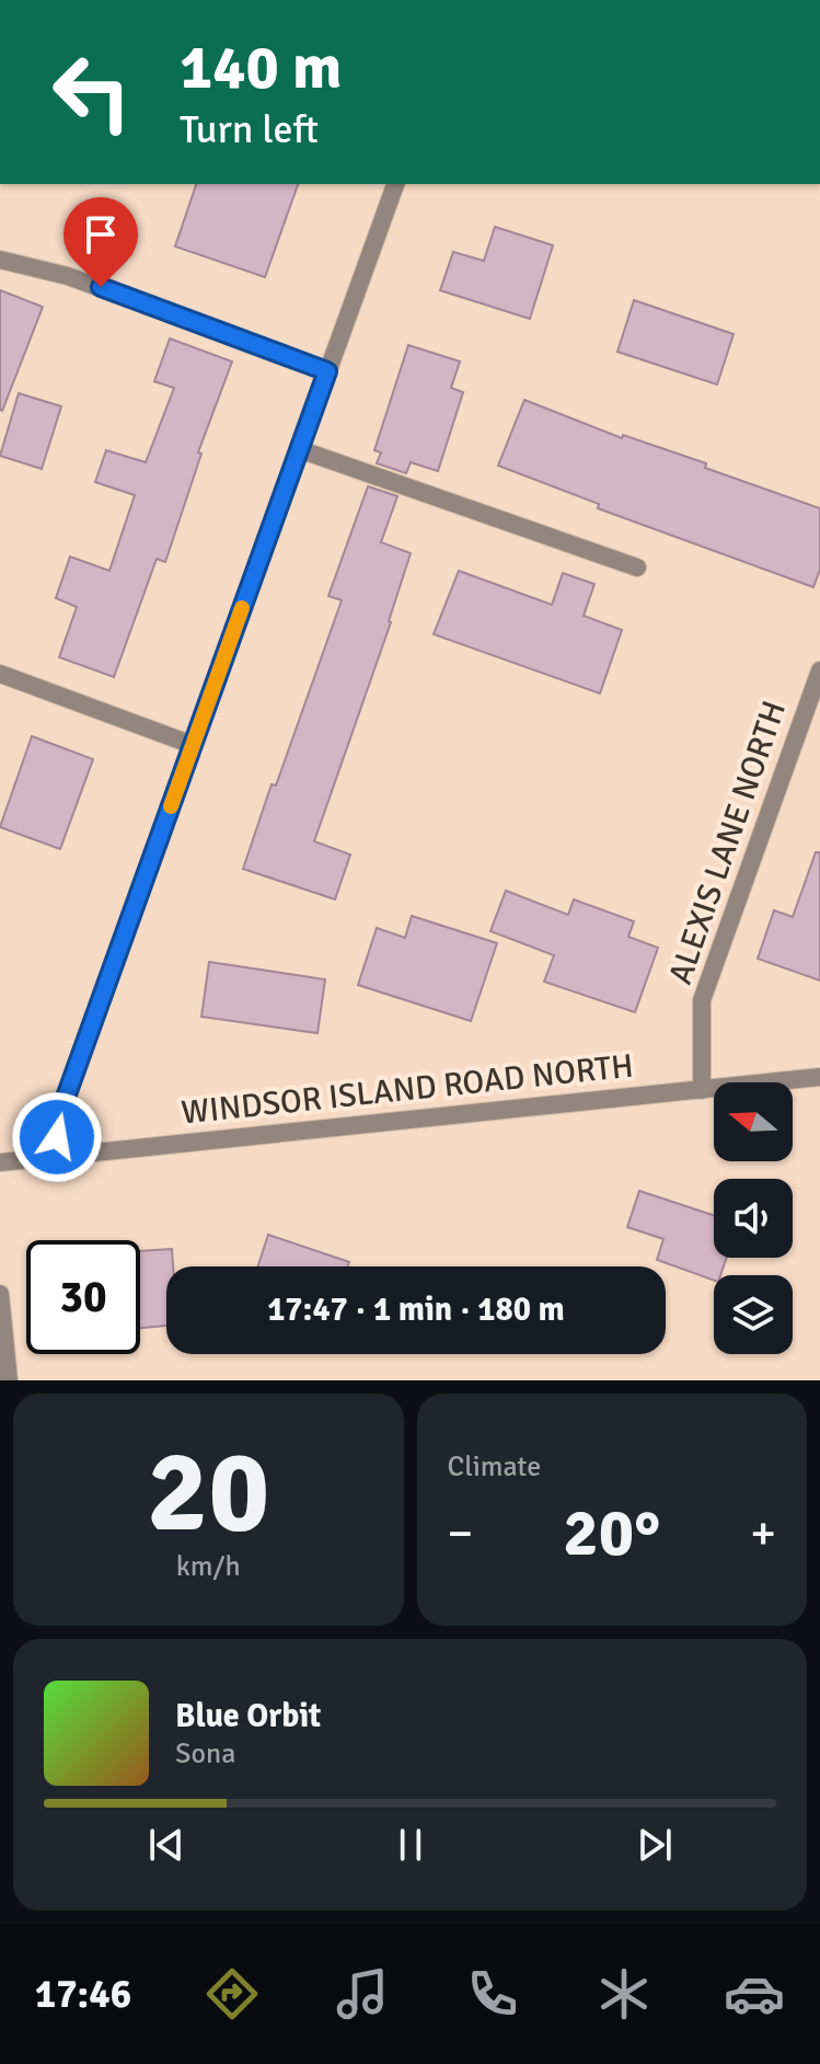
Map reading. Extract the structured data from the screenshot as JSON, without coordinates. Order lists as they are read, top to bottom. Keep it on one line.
{"streets":{"street":["ALEXIS LANE NORTH","WINDSOR ISLAND ROAD NORTH"]},"crossings":[["ALEXIS LANE NORTH","WINDSOR ISLAND ROAD NORTH"]],"north":"left","page":{"turn":["140 m","Turn left"],"limit":"30","trip":"17:47 · 1 min · 180 m","tile":[["20","km/h"],"Climate"],"heat":["−","20°","+"],"song":["Blue Orbit","Sona"],"tabs":"17:46"}}
